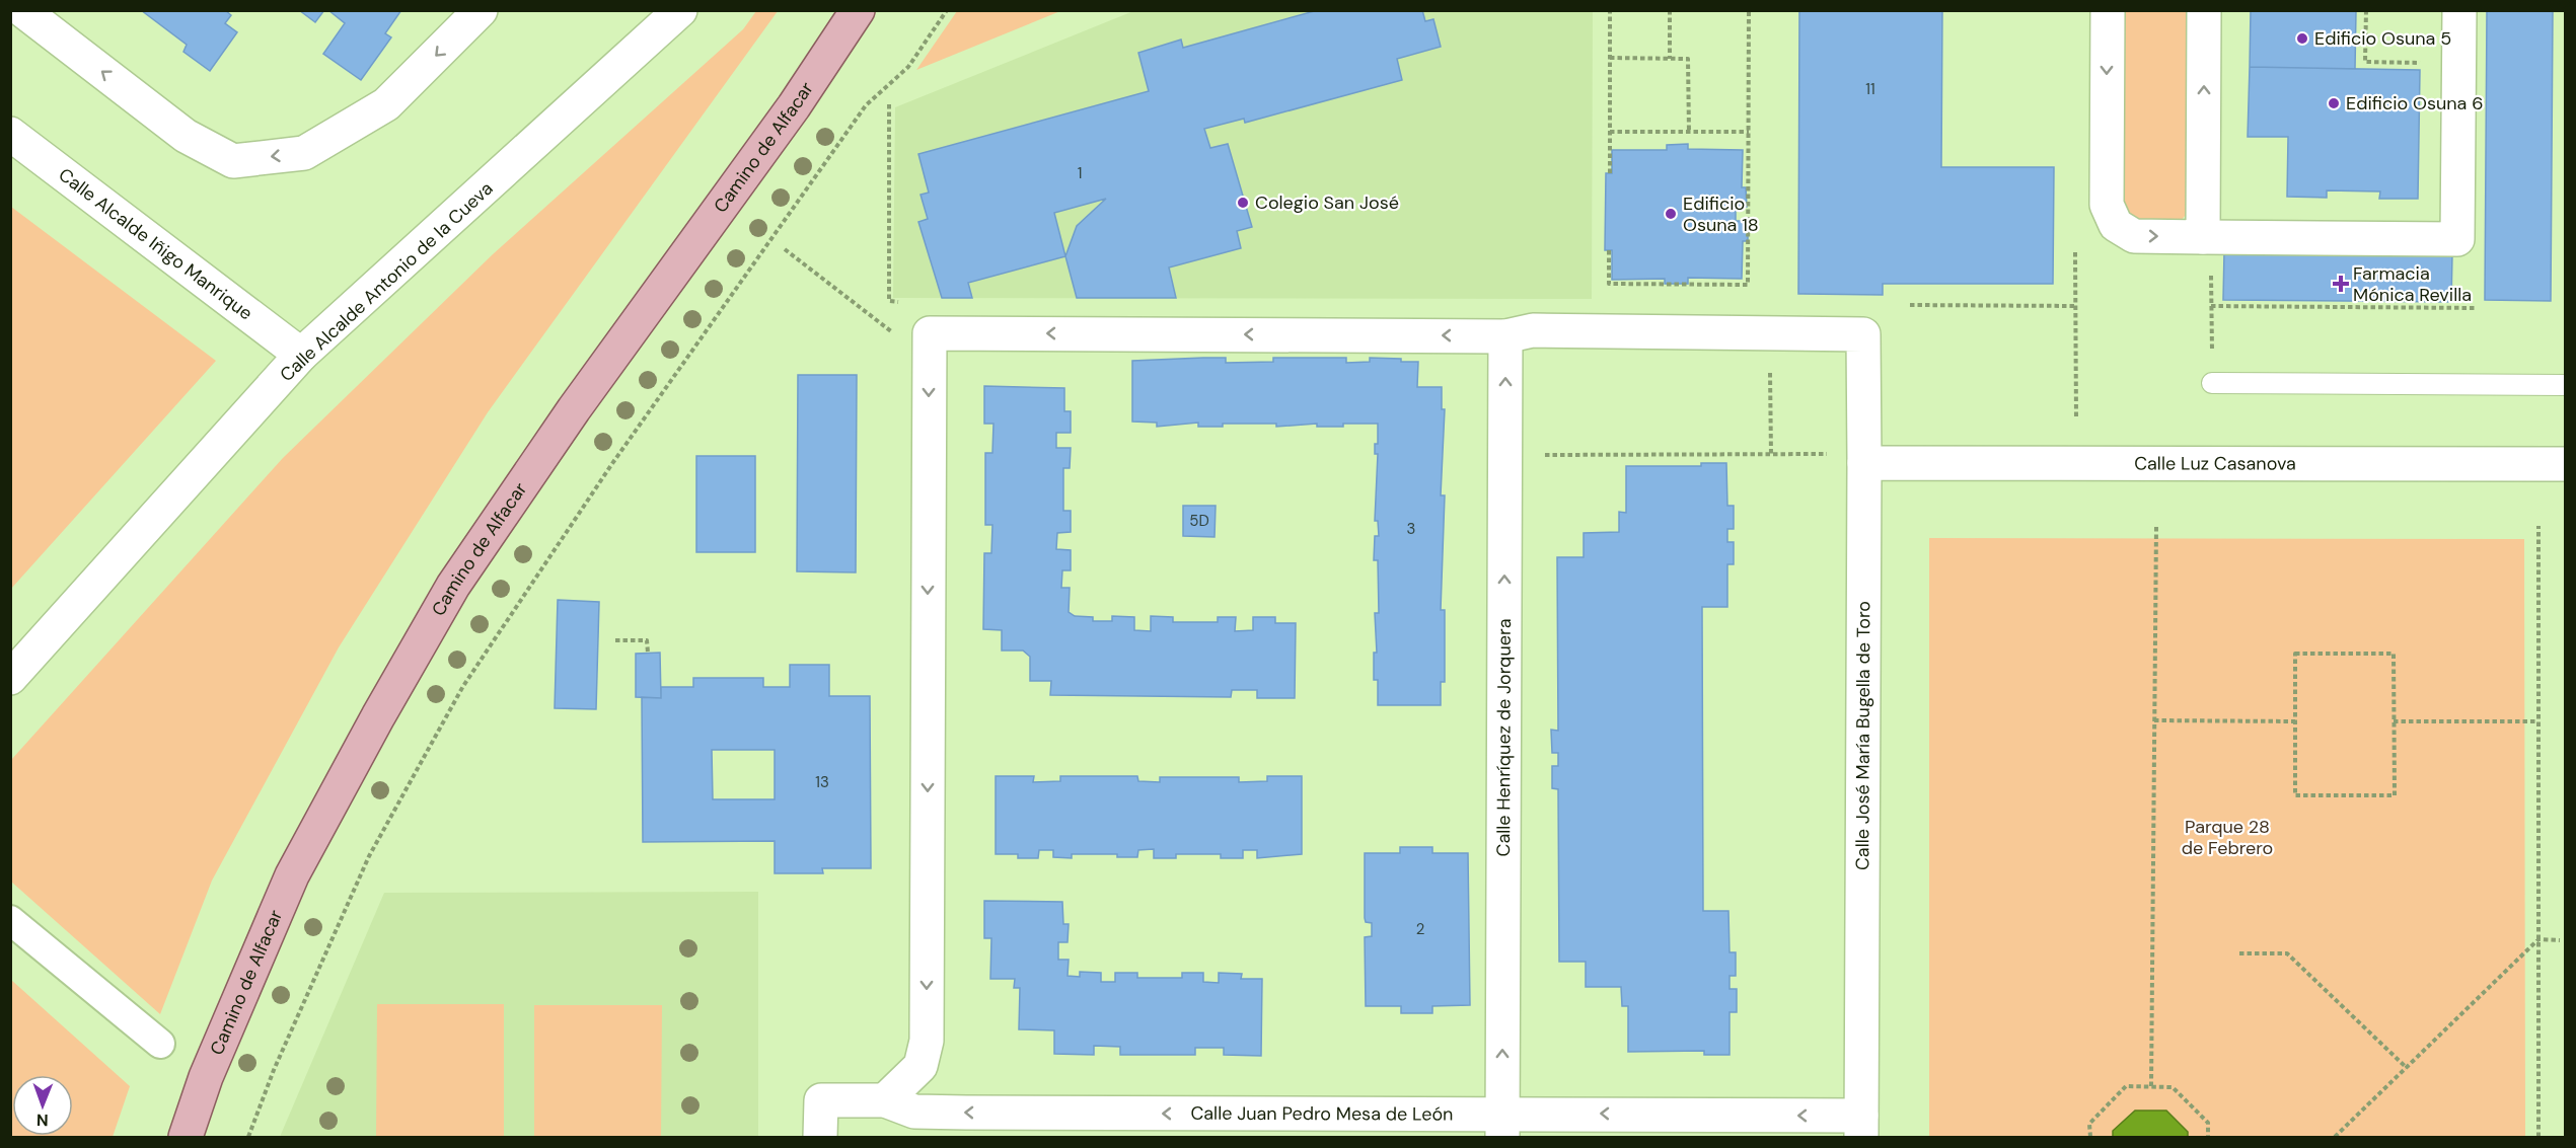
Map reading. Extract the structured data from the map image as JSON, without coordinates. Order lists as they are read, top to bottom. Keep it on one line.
{"streets":{"main road":["Camino de Alfacar"],"street":["Calle Alcalde Iñigo Manrique","Calle Alcalde Antonio de la Cueva","Calle Luz Casanova","Calle José María Bugella de Toro","Calle Henríquez de Jorquera","Calle Juan Pedro Mesa de León"]},"crossings":[["Calle Alcalde Iñigo Manrique","Calle Alcalde Antonio de la Cueva"],["Calle Luz Casanova","Calle José María Bugella de Toro"],["Calle José María Bugella de Toro","Calle Henríquez de Jorquera"],["Calle José María Bugella de Toro","Calle Juan Pedro Mesa de León"],["Calle Henríquez de Jorquera","Calle Juan Pedro Mesa de León"]],"one_way":["Calle Henríquez de Jorquera","Calle Juan Pedro Mesa de León"],"parks":["Parque 28 de Febrero"],"places":{"other":["Edificio Osuna 5","Edificio Osuna 6","Colegio San José","Edificio Osuna 18"],"health":["Farmacia Mónica Revilla"]},"house_numbers":["11","1","5D","3","13","2"],"north":"bottom"}
